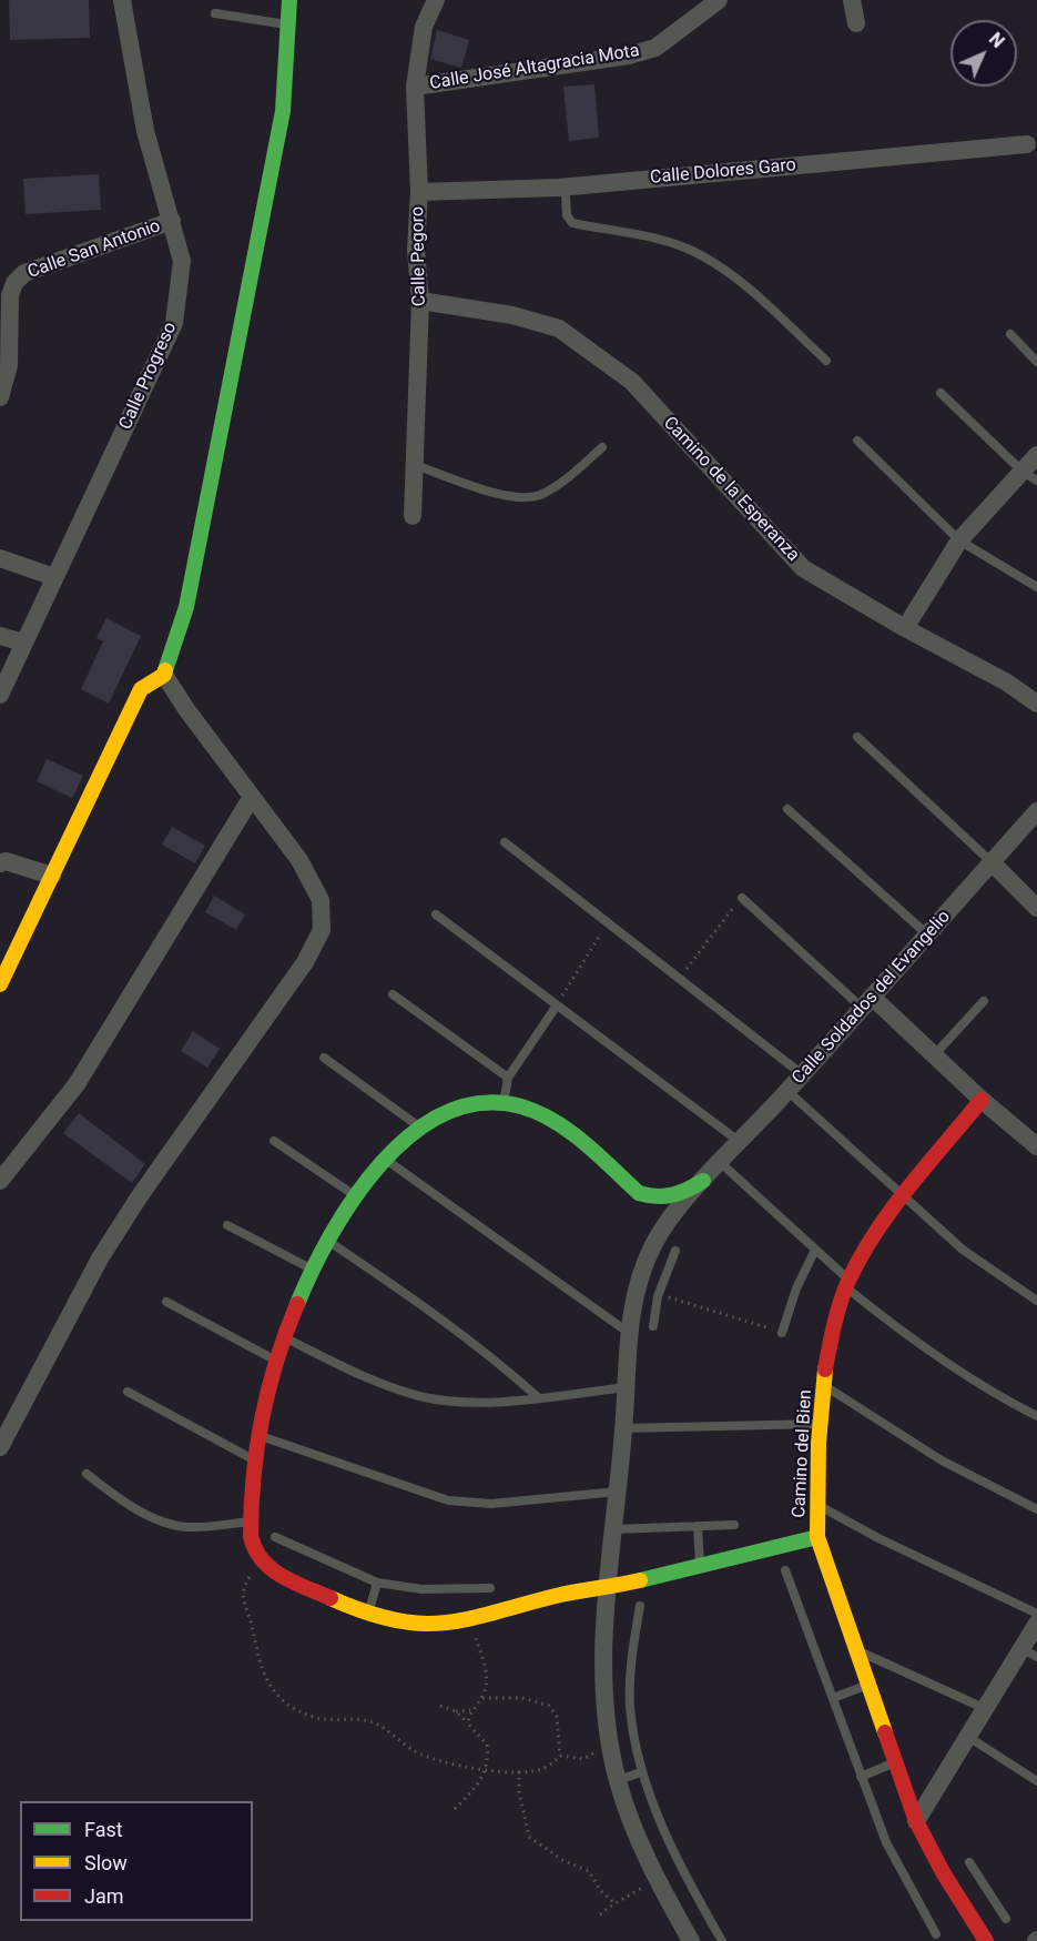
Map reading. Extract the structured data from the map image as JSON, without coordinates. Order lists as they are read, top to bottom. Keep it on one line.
{"streets":{"street":["Calle José Altagracia Mota","Calle Dolores Garo","Calle San Antonio","Calle Pegoro","Calle Progreso","Camino de la Esperanza","Calle Soldados del Evangelio","Camino del Bien"]},"crossings":[["Calle José Altagracia Mota","Calle Pegoro"],["Calle Dolores Garo","Calle Pegoro"],["Calle San Antonio","Calle Progreso"],["Calle Pegoro","Camino de la Esperanza"]],"legend":["Fast","Slow","Jam"],"north":"top right"}
